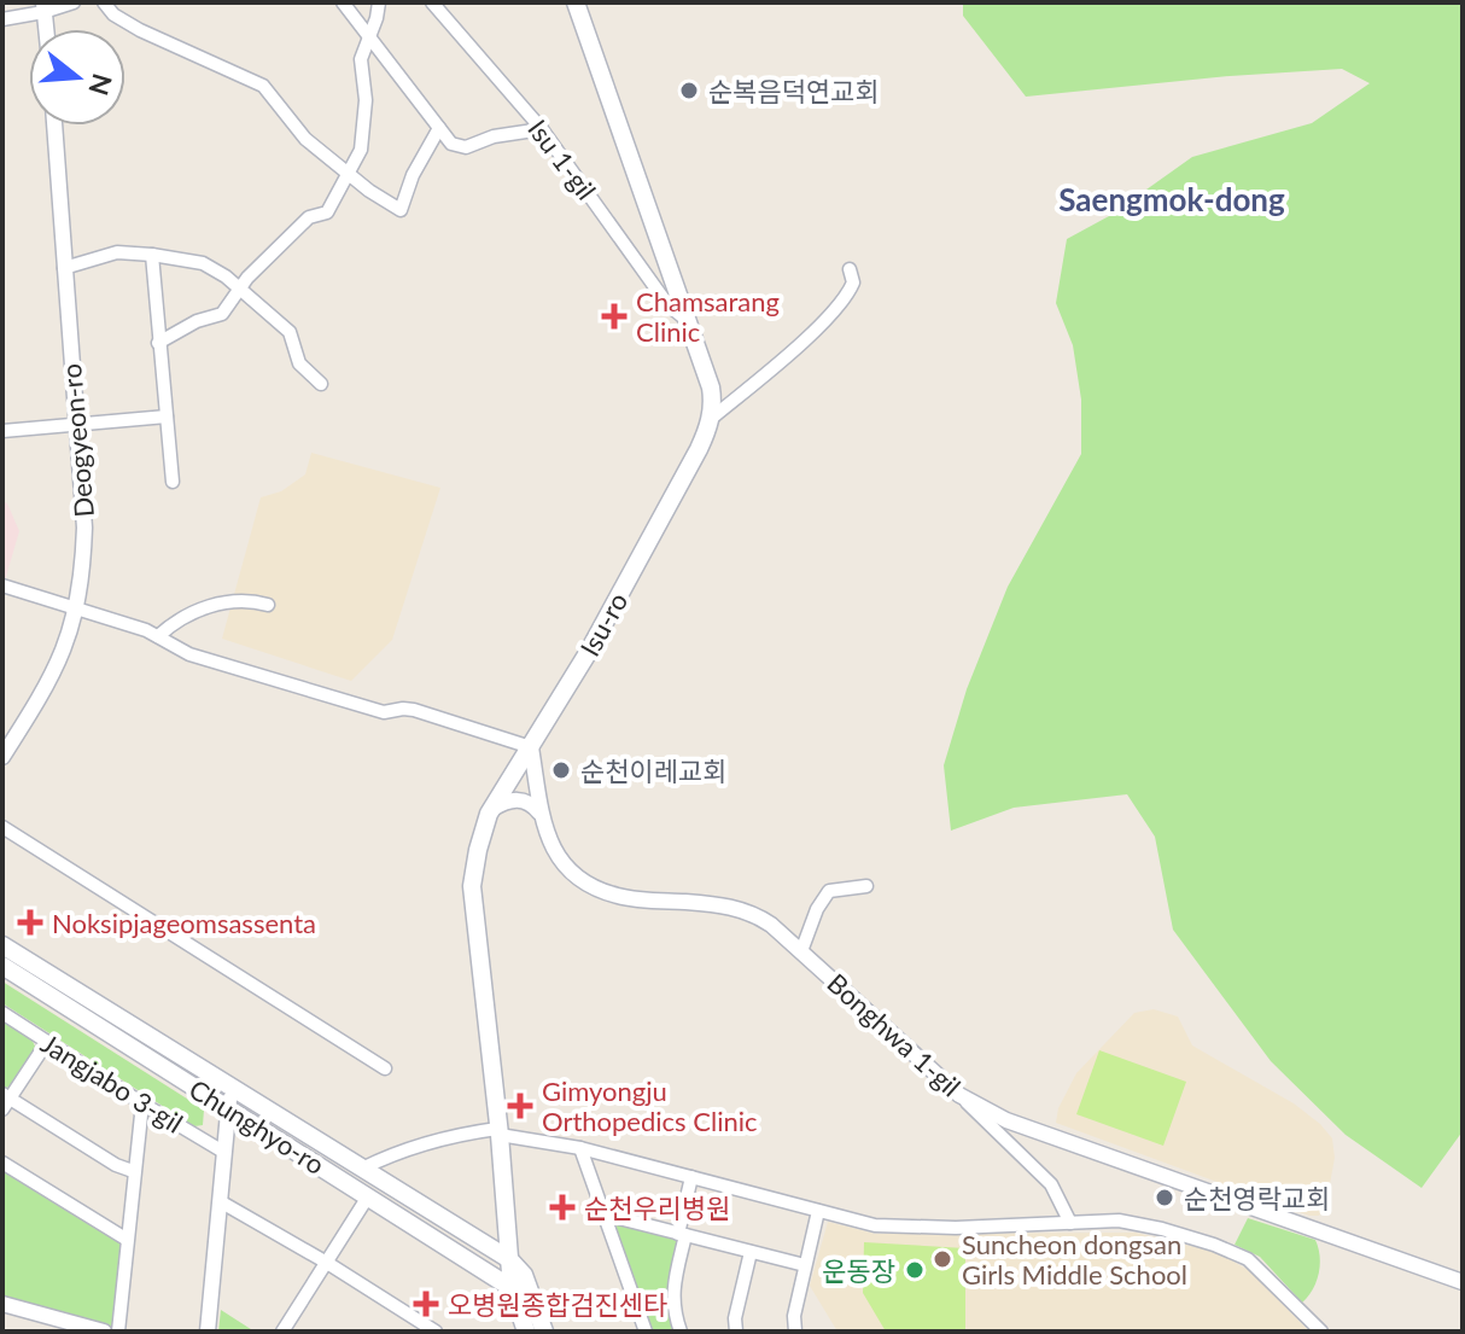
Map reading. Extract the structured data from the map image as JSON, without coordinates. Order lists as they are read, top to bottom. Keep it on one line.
{"streets":{"main road":["Isu-ro","Chunghyo-ro"],"street":["Isu 1-gil","Deogyeon-ro","Bonghwa 1-gil","Jangjabo 3-gil"]},"crossings":[["Isu-ro","Bonghwa 1-gil"],["Isu-ro","Chunghyo-ro"]],"districts":["Saengmok-dong"],"places":{"other":["순복음덕연교회","순천이레교회","순천영락교회","Suncheon dongsan Girls Middle School","운동장"],"health":["Chamsarang Clinic","Noksipjageomsassenta","Gimyongju Orthopedics Clinic","순천우리병원","오병원종합검진센타"]},"north":"right"}
